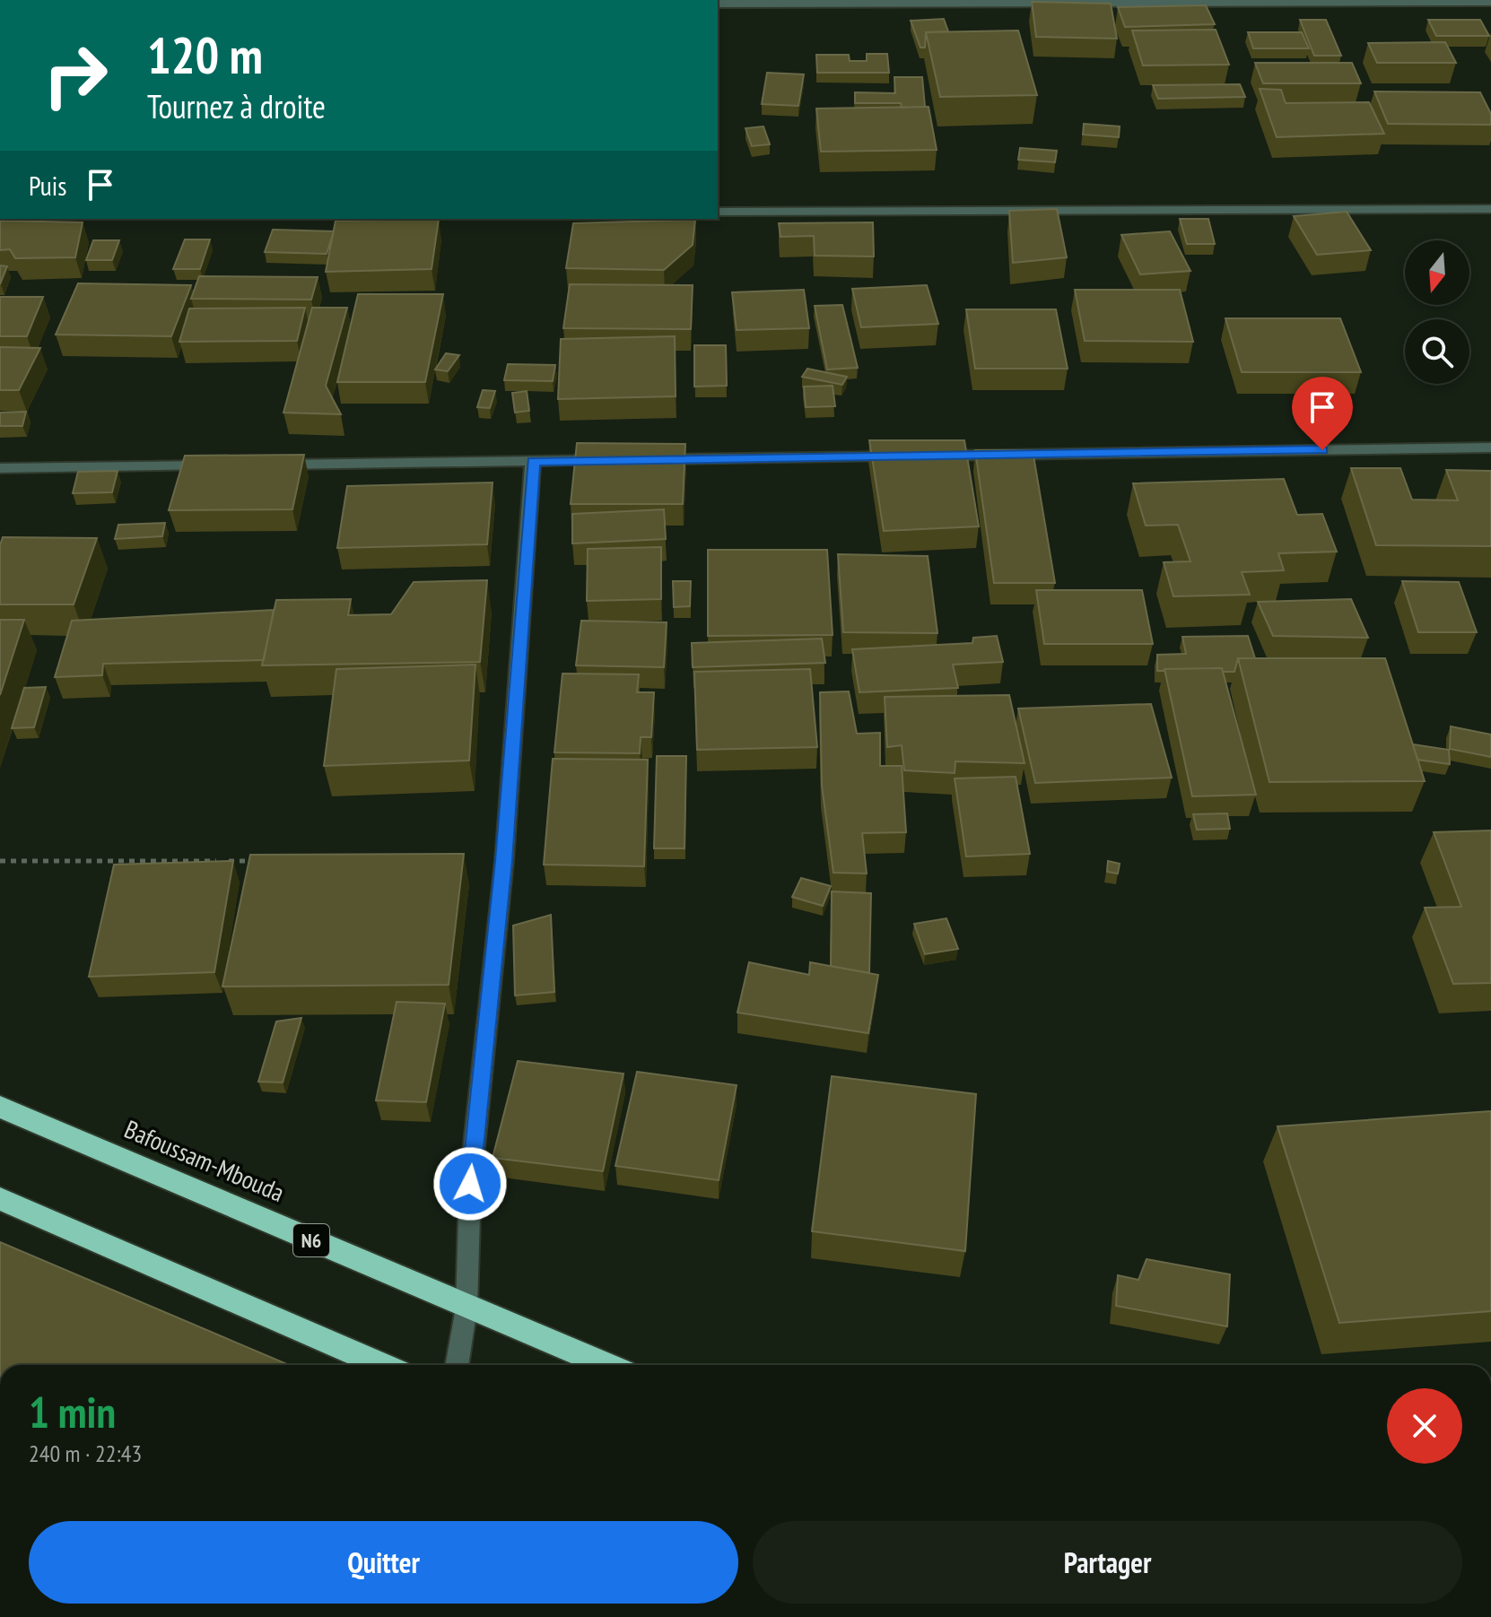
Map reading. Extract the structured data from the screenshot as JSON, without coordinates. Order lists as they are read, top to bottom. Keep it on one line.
{"streets":{"highway":["Bafoussam-Mbouda","N6"]},"north":"bottom","page":{"turn":["120 m","Tournez à droite"],"then":"Puis","heading":["1 min","240 m · 22:43"],"buttons":["Quitter","Partager"]}}
